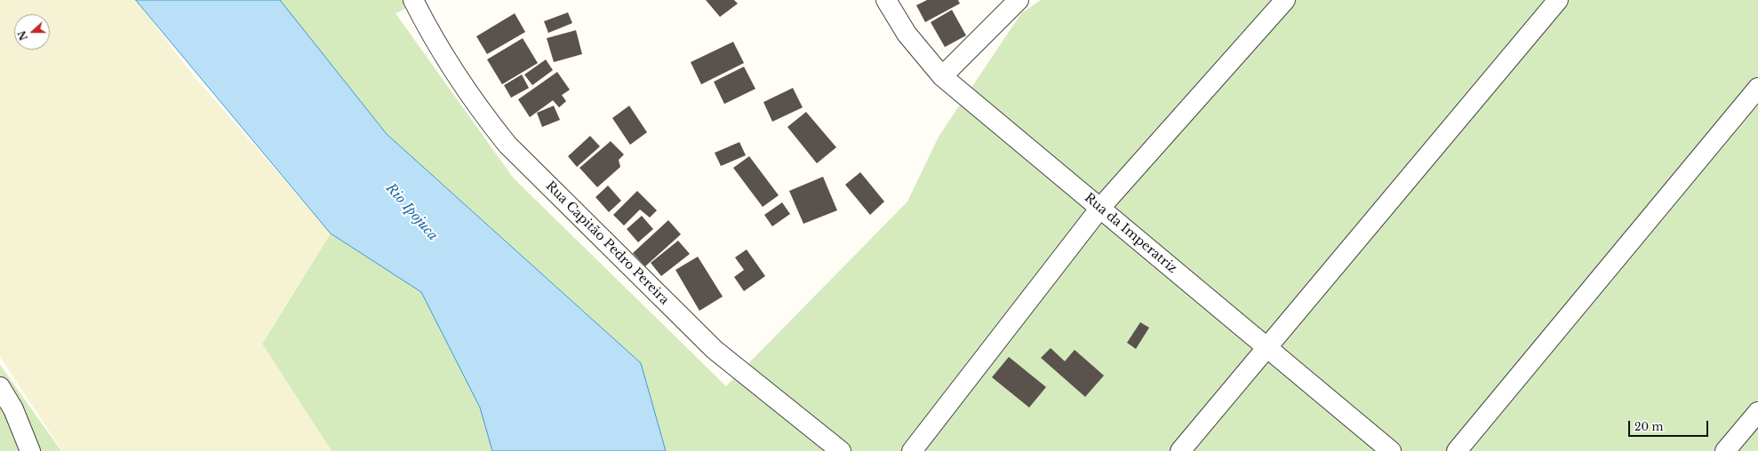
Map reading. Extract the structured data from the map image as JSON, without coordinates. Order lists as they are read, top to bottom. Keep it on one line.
{"streets":{"street":["Rua da Imperatriz","Rua Capitão Pedro Pereira"]},"water":["Rio Ipojuca"],"scale_bar":"20 m","north":"left"}
